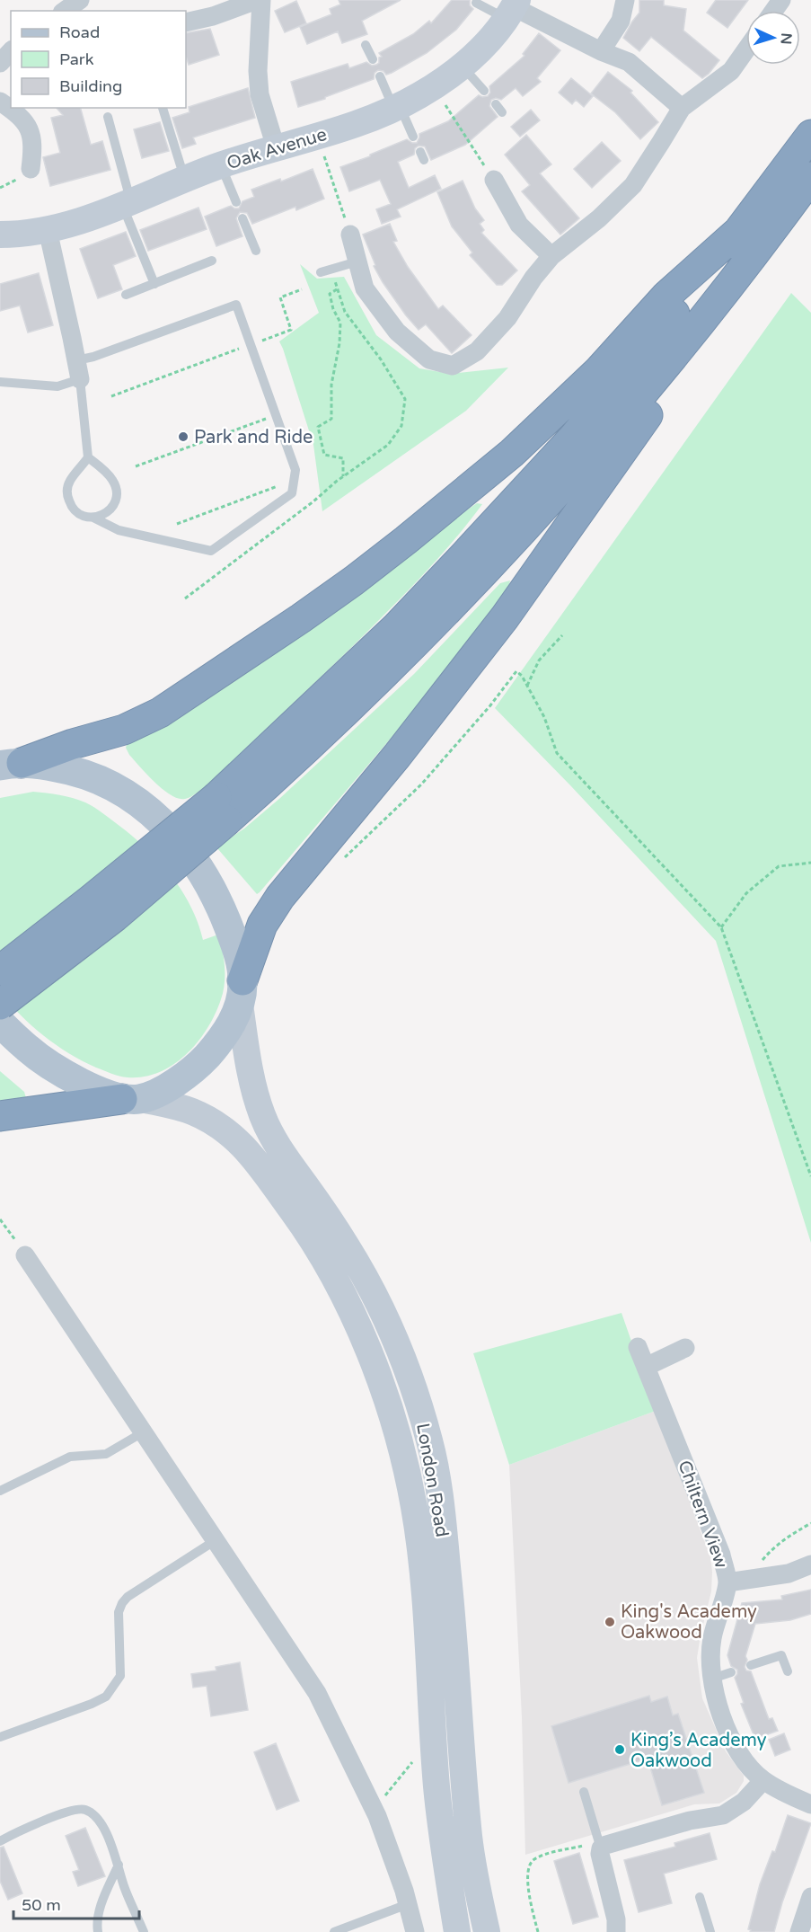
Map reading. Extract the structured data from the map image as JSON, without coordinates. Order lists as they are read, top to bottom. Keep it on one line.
{"streets":{"main road":["Oak Avenue","London Road"],"street":["Chiltern View"]},"places":["Park and Ride","King's Academy Oakwood","King’s Academy Oakwood"],"legend":["Road","Park","Building"],"scale_bar":"50 m","north":"right"}
